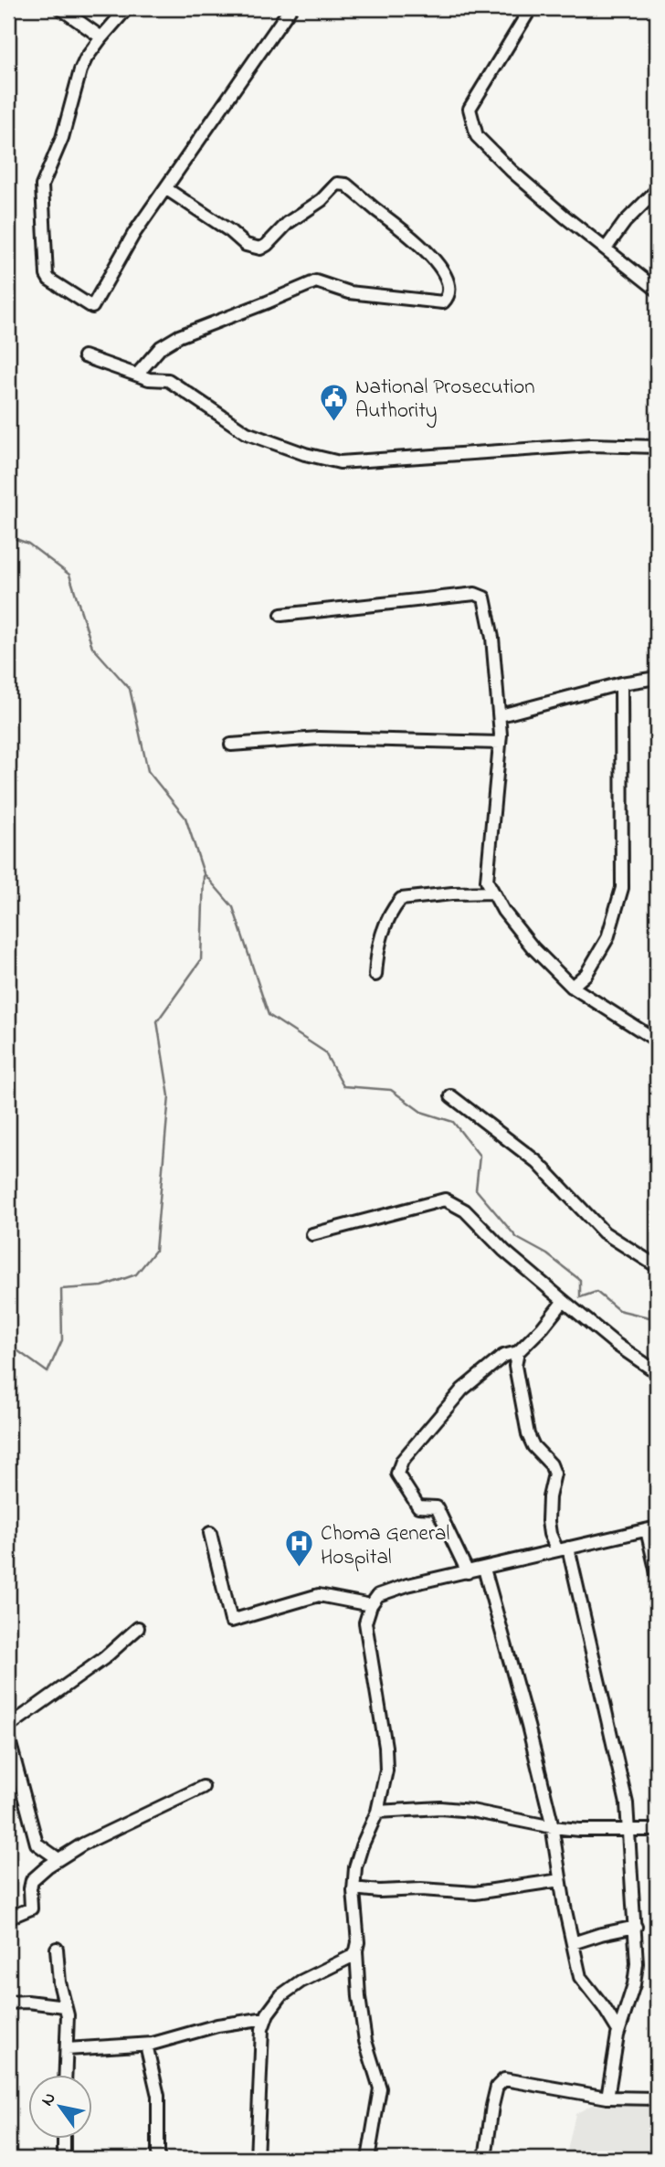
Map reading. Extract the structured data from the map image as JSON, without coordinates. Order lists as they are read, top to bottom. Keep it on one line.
{"places":{"public building":["National Prosecution Authority"],"hospital":["Choma General Hospital"]},"north":"top left"}
